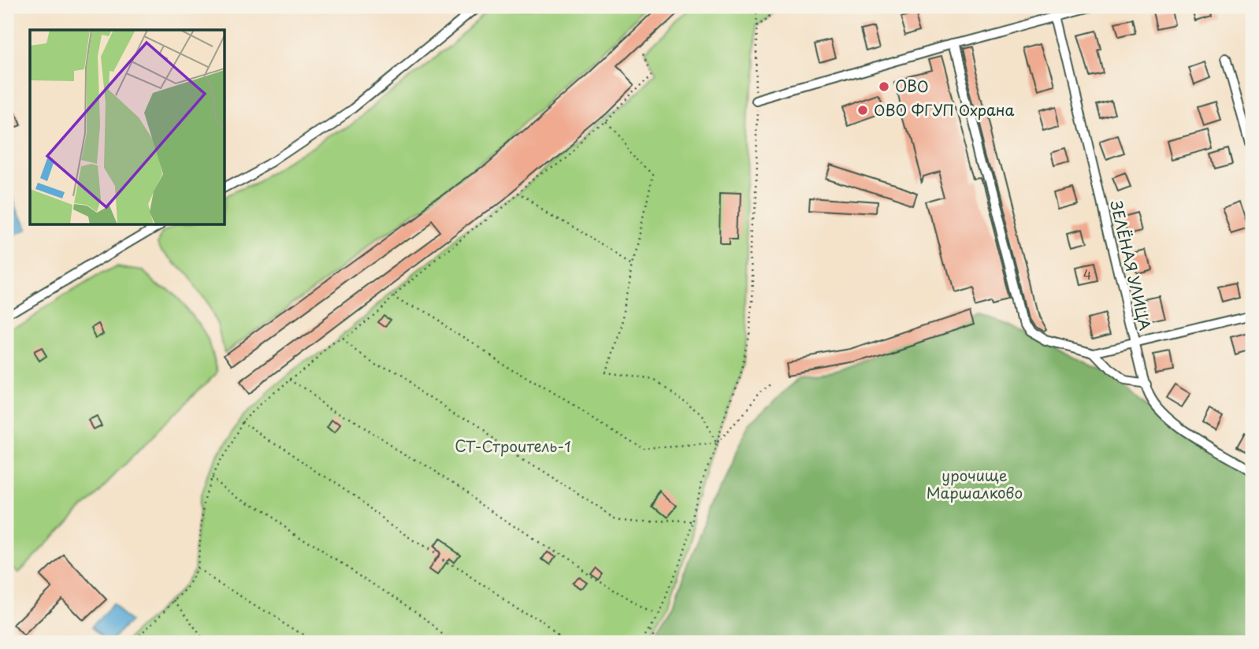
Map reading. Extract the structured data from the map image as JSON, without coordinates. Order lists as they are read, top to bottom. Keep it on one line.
{"streets":{"street":["ЗЕЛЁНАЯ УЛИЦА"]},"parks":["СТ-Строитель-1","урочище Маршалково"],"places":["ОВО","ОВО ФГУП Охрана"],"house_numbers":["4"]}
